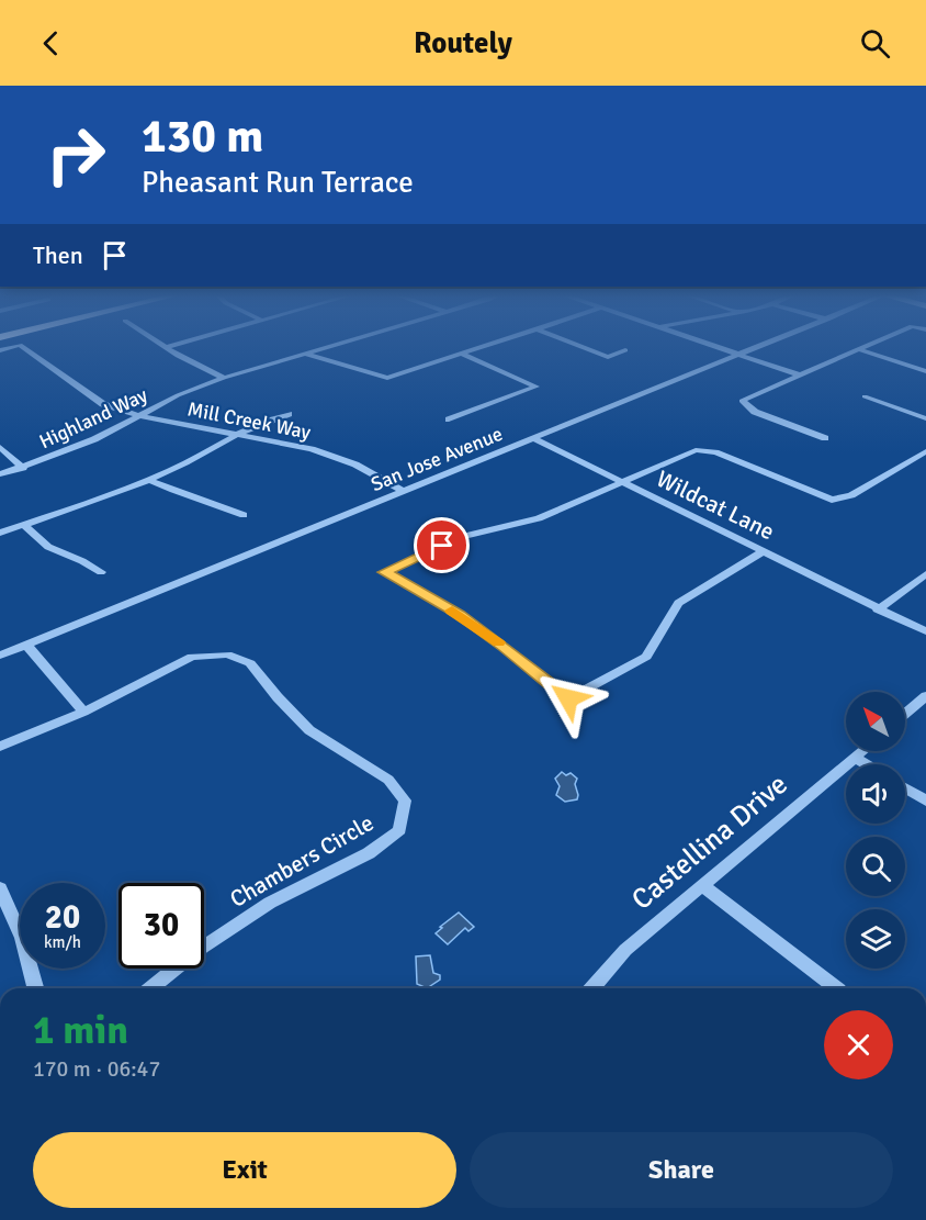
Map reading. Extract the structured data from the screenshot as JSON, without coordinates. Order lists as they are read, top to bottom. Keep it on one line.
{"streets":{"street":["Highland Way","Mill Creek Way","San Jose Avenue","Wildcat Lane","Castellina Drive","Chambers Circle"]},"crossings":[["Highland Way","Mill Creek Way"],["Mill Creek Way","San Jose Avenue"],["San Jose Avenue","Wildcat Lane"]],"north":"top left","page":{"header":"Routely","turn":["130 m","Pheasant Run Terrace"],"then":"Then","speed":"20 km/h","limit":"30","heading":["1 min","170 m · 06:47"],"buttons":["Exit","Share"]}}
